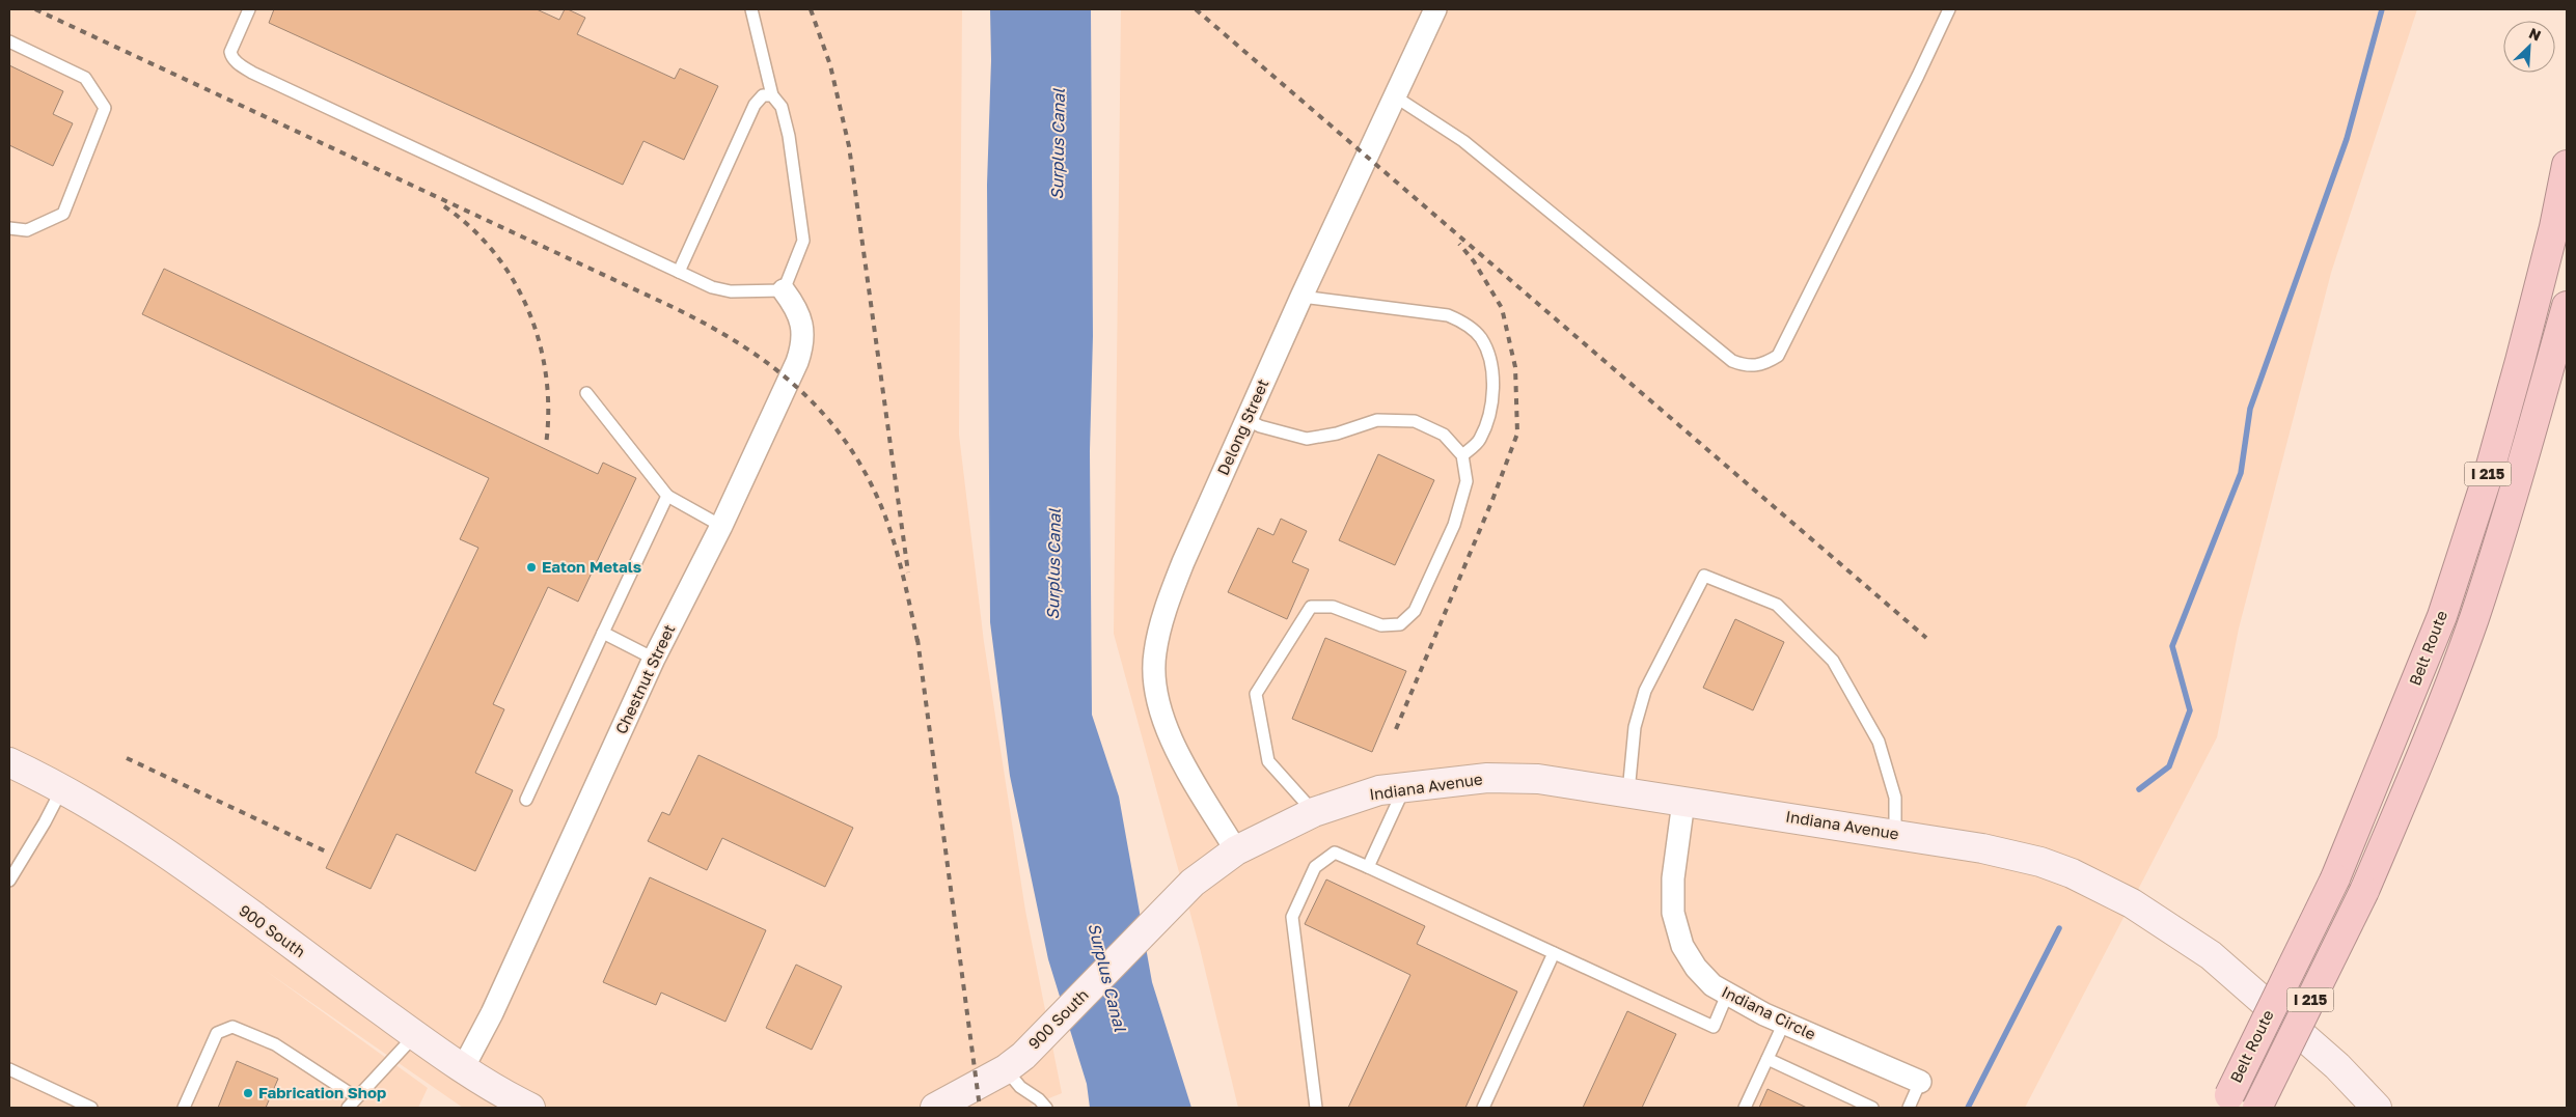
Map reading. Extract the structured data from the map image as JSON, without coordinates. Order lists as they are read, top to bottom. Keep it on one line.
{"streets":{"highway":["I 215","Belt Route"],"street":["Delong Street","Chestnut Street","Indiana Avenue","900 South","Indiana Circle"]},"crossings":[["Delong Street","Indiana Avenue"],["Delong Street","900 South"],["Chestnut Street","900 South"],["Indiana Avenue","900 South"],["Indiana Avenue","Indiana Circle"]],"water":["Surplus Canal"],"places":["Eaton Metals","Fabrication Shop"],"north":"top right"}
